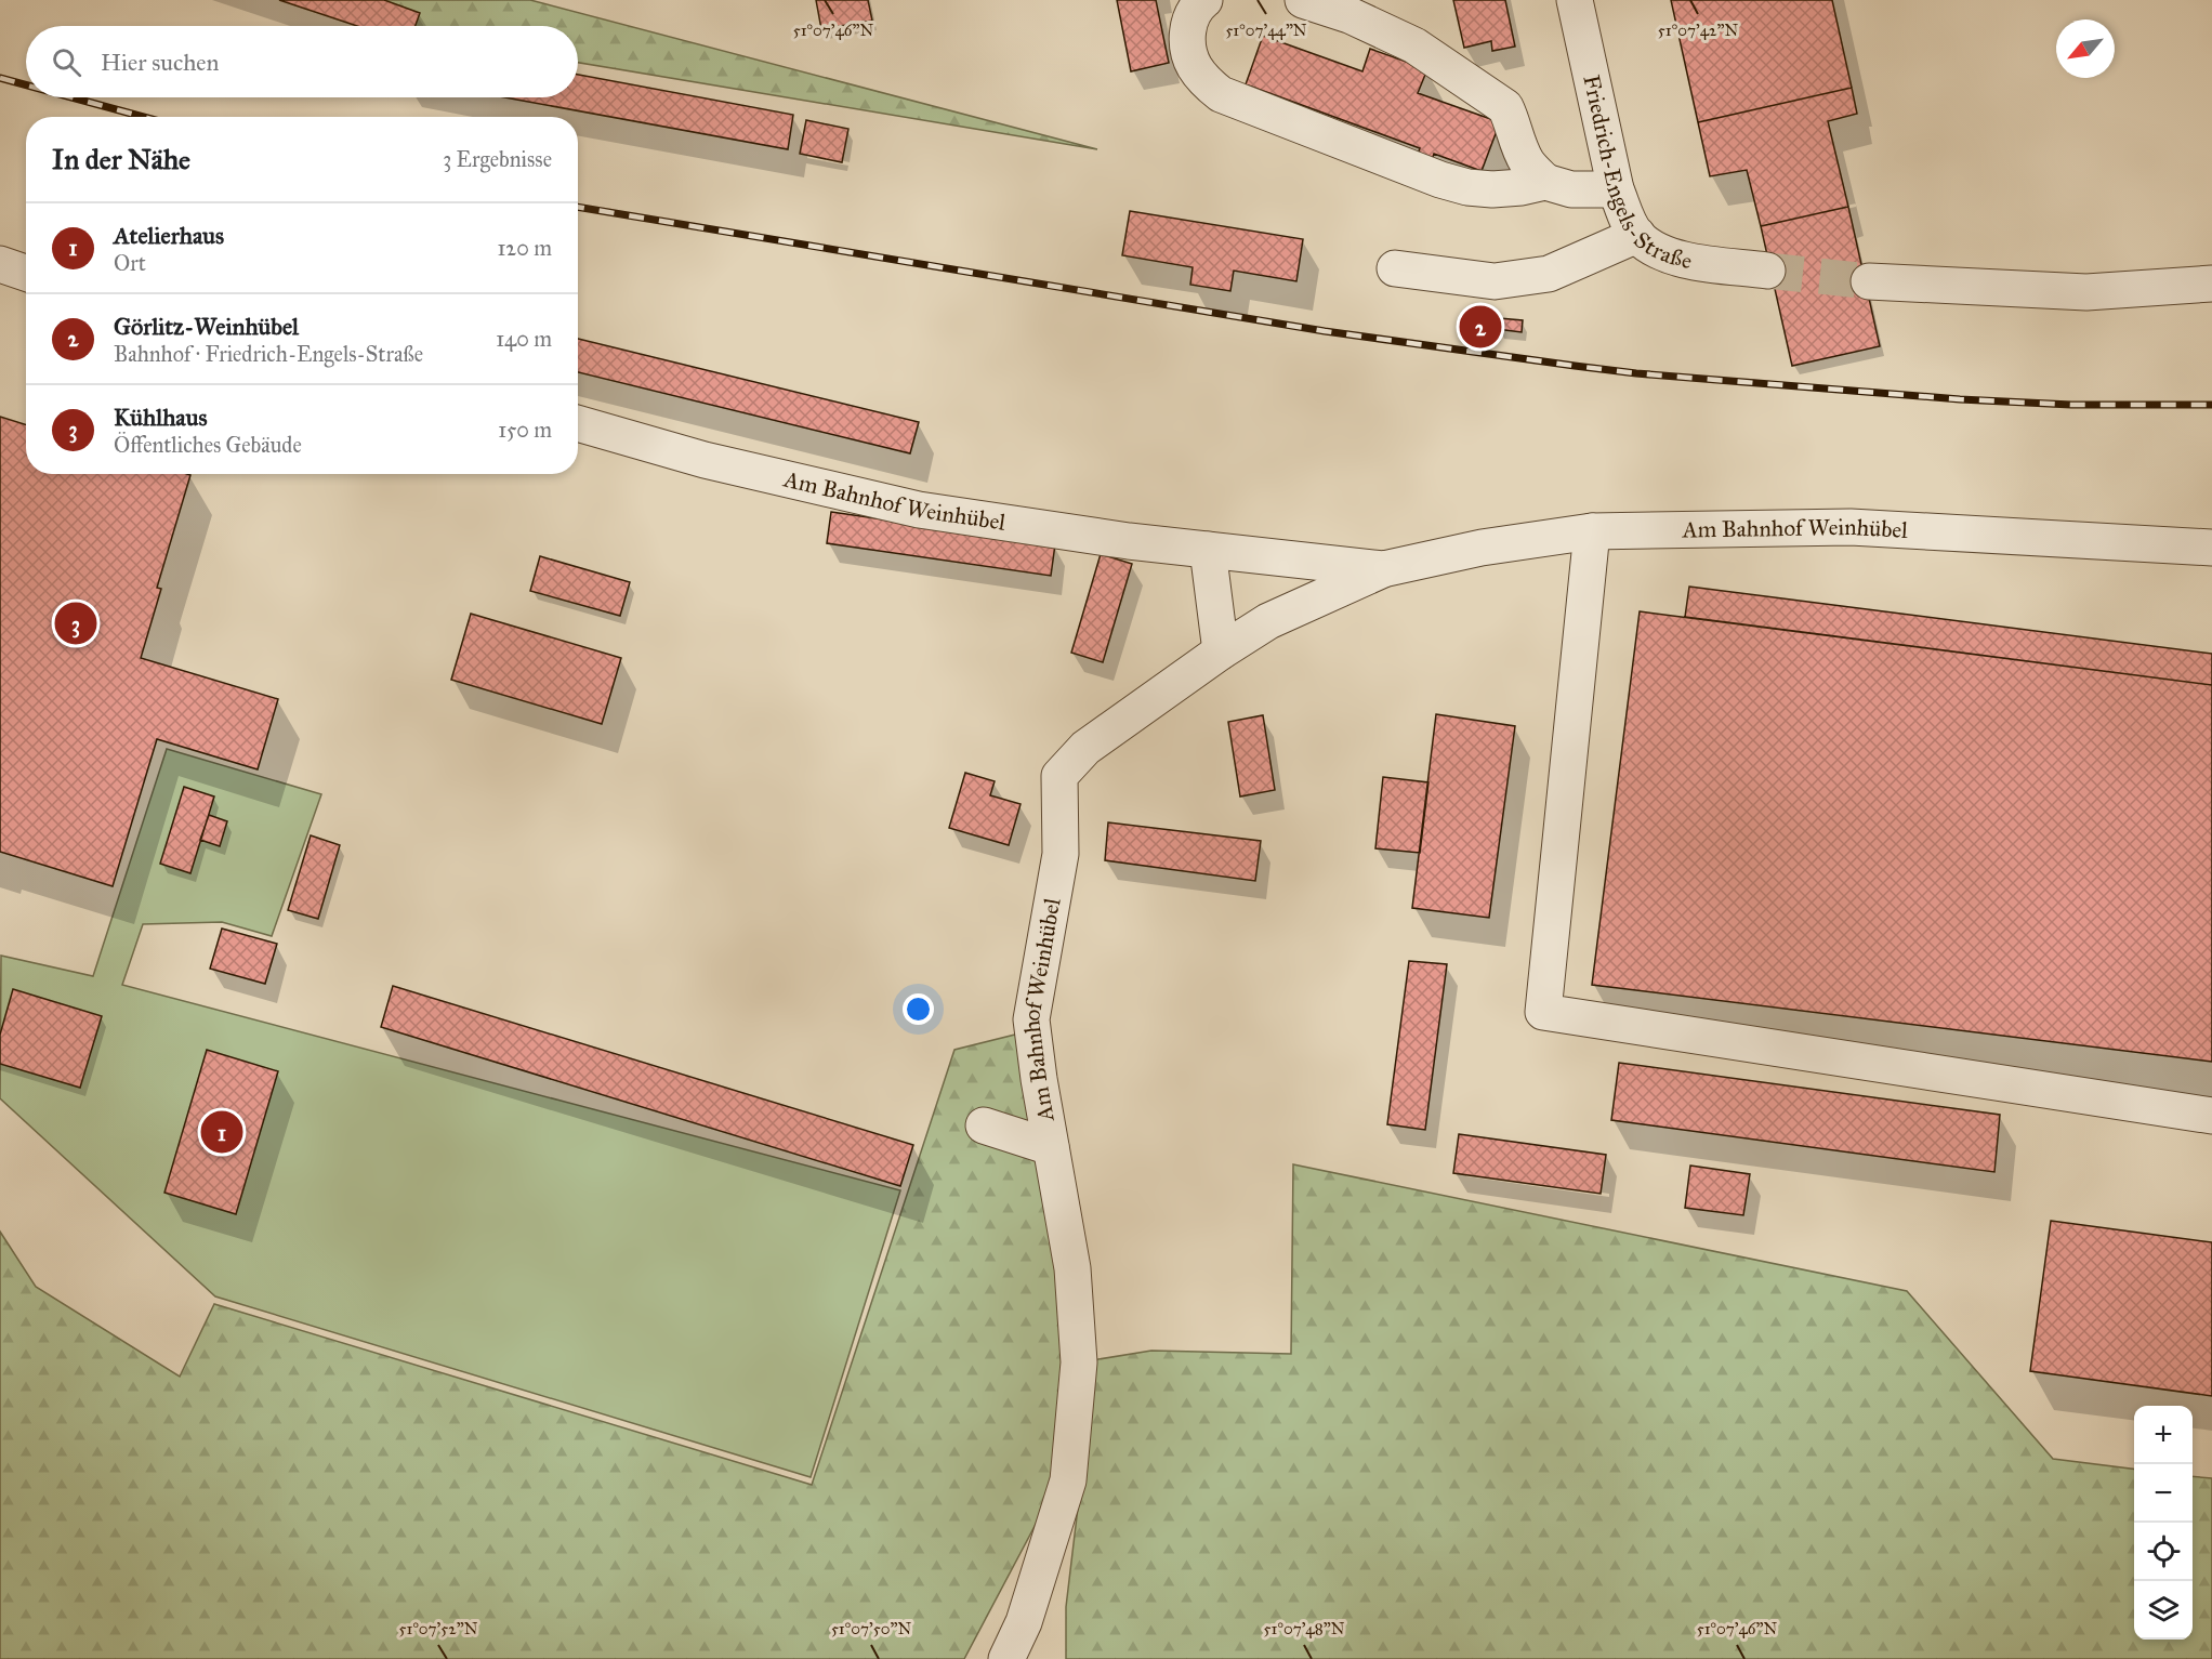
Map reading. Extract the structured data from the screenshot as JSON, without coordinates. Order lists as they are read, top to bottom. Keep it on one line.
{"streets":{"street":["Friedrich-Engels-Straße","Am Bahnhof Weinhübel"]},"north":"bottom left","page":{"search":"Hier suchen","heading":["In der Nähe","3 Ergebnisse"],"list":[{"mark":"1","name":"Atelierhaus","note":"Ort","value":"120 m"},{"mark":"2","name":"Görlitz-Weinhübel","note":"Bahnhof · Friedrich-Engels-Straße","value":"140 m"},{"mark":"3","name":"Kühlhaus","note":"Öffentliches Gebäude","value":"150 m"}],"pins":["2","3","1"],"map_buttons":["+","−"]},"coordinates":["51°07'46\"N","51°07'44\"N","51°07'42\"N","51°07'52\"N","51°07'50\"N","51°07'48\"N"]}
